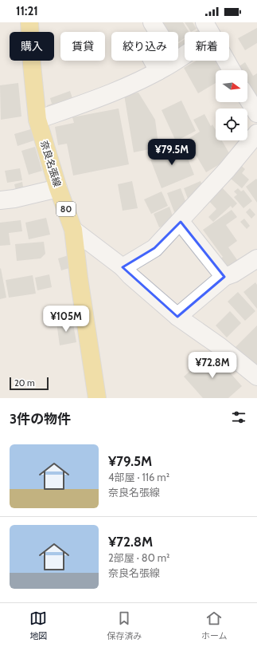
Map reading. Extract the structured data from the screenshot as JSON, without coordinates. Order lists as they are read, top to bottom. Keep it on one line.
{"streets":{"main road":["奈良名張線","80"]},"scale_bar":"20 m","north":"right","page":{"status":"11:21","chip":["購入","賃貸","絞り込み","新着"],"price":["¥79.5M","¥105M","¥72.8M"],"scale":"20 m","heading":"3件の物件","list":[{"name":"¥79.5M","note":"4部屋 · 116 m² · 奈良名張線"},{"name":"¥72.8M","note":"2部屋 · 80 m² · 奈良名張線"}],"tabs":["地図","保存済み","ホーム"]}}
